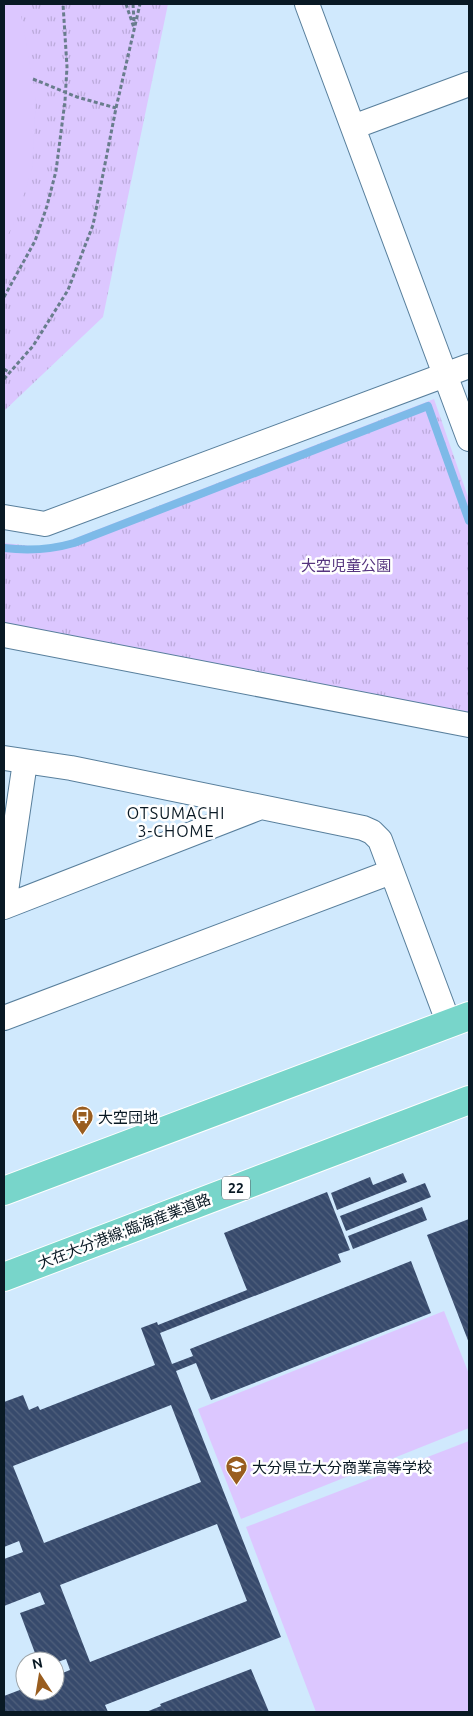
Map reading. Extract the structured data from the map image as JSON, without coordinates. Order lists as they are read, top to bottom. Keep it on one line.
{"streets":{"main road":["22","大在大分港線;臨海産業道路"]},"districts":["OTSUMACHI 3-CHOME"],"parks":["大空児童公園"],"places":{"bus stop":["大空団地"],"school or university":["大分県立大分商業高等学校"]},"north":"top"}
